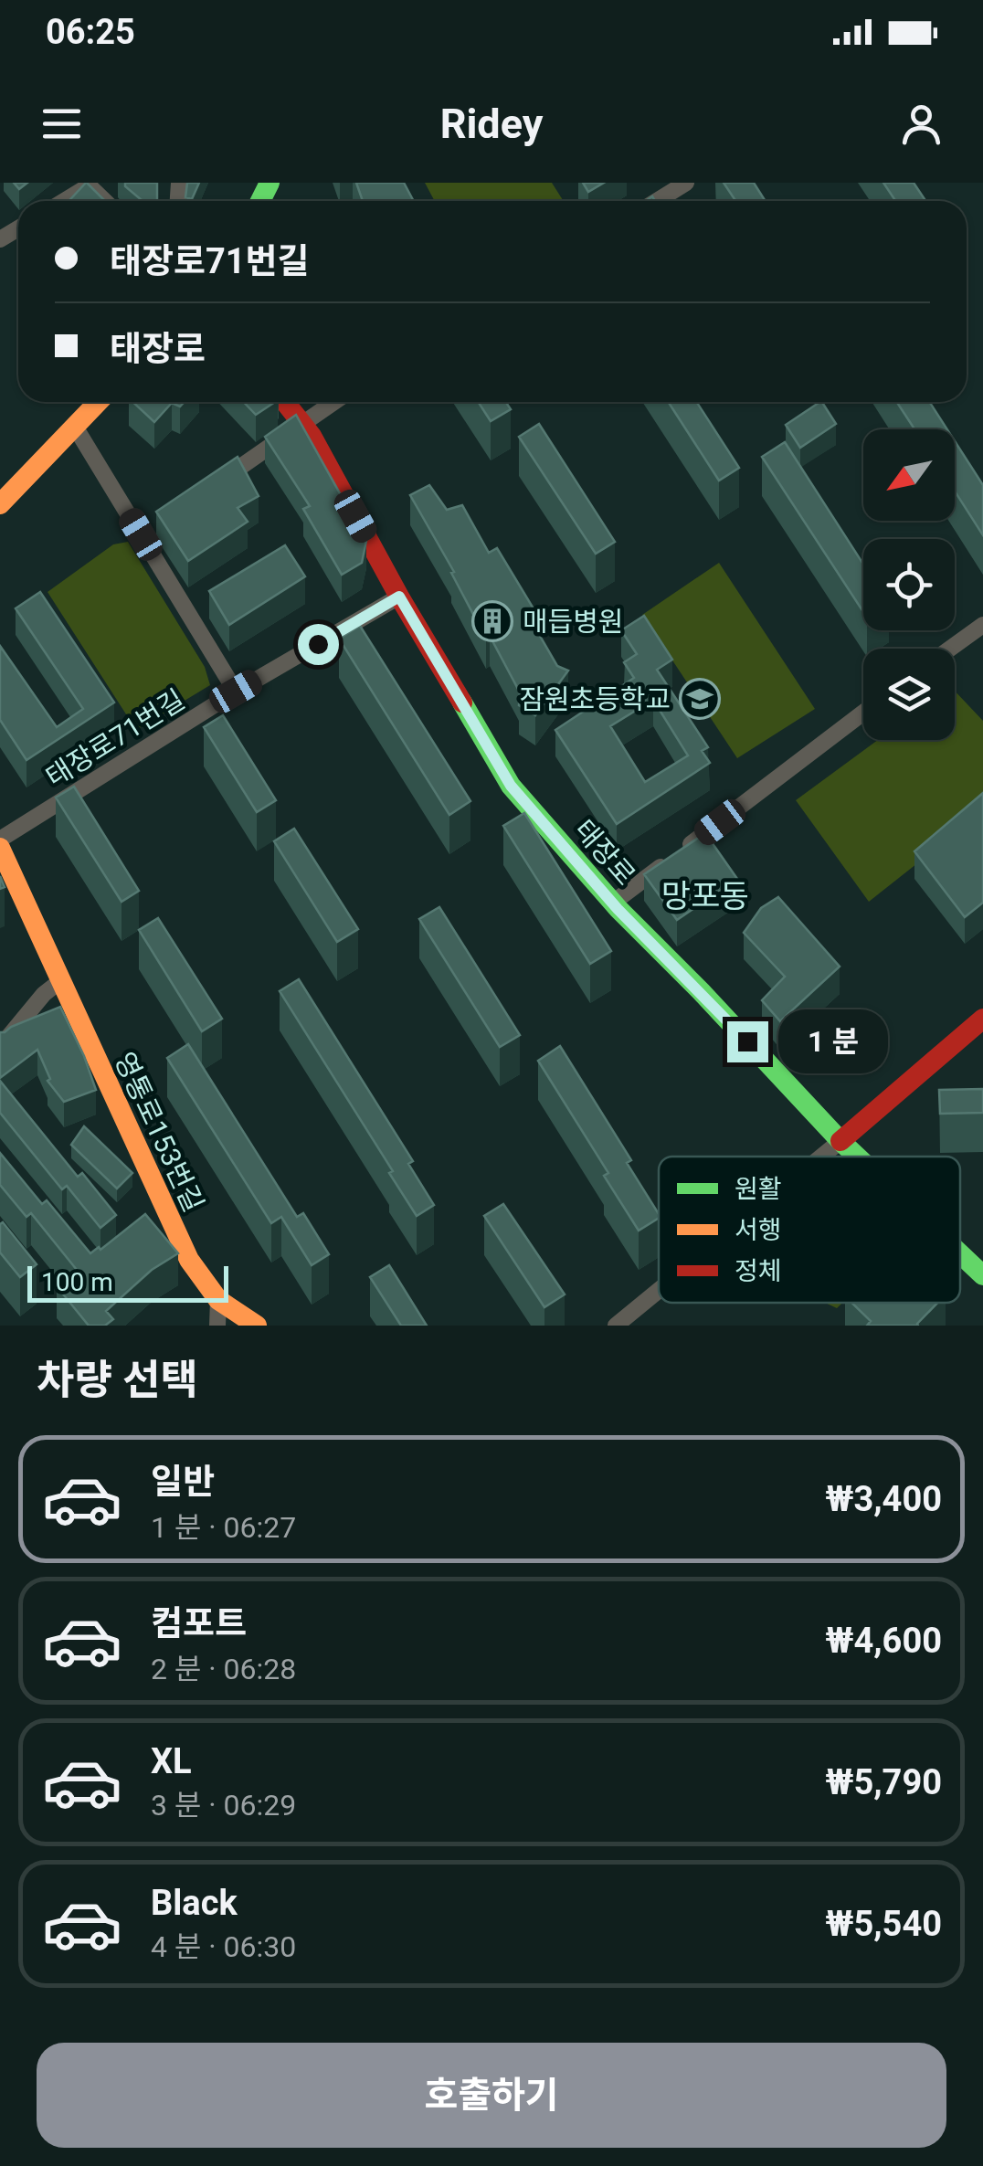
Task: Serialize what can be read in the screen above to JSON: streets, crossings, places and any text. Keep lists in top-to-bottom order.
{
  "streets": {
    "street": ["태장로71번길", "태장로", "영통로153번길"]
  },
  "crossings": [
    ["태장로71번길", "태장로"]
  ],
  "districts": ["망포동"],
  "places": {
    "building": ["매듭병원"],
    "school or university": ["잠원초등학교"]
  },
  "legend": ["원활", "서행", "정체"],
  "scale_bar": "100 m",
  "north": "bottom left",
  "page": {
    "status": "06:25",
    "header": "Ridey",
    "banner": ["태장로71번길", "태장로"],
    "bubble": "1 분",
    "scale": "100 m",
    "heading": "차량 선택",
    "list": [
      {
        "name": "일반",
        "note": "1 분 · 06:27",
        "value": "₩3,400"
      },
      {
        "name": "컴포트",
        "note": "2 분 · 06:28",
        "value": "₩4,600"
      },
      {
        "name": "XL",
        "note": "3 분 · 06:29",
        "value": "₩5,790"
      },
      {
        "name": "Black",
        "note": "4 분 · 06:30",
        "value": "₩5,540"
      }
    ],
    "buttons": "호출하기"
  }
}
